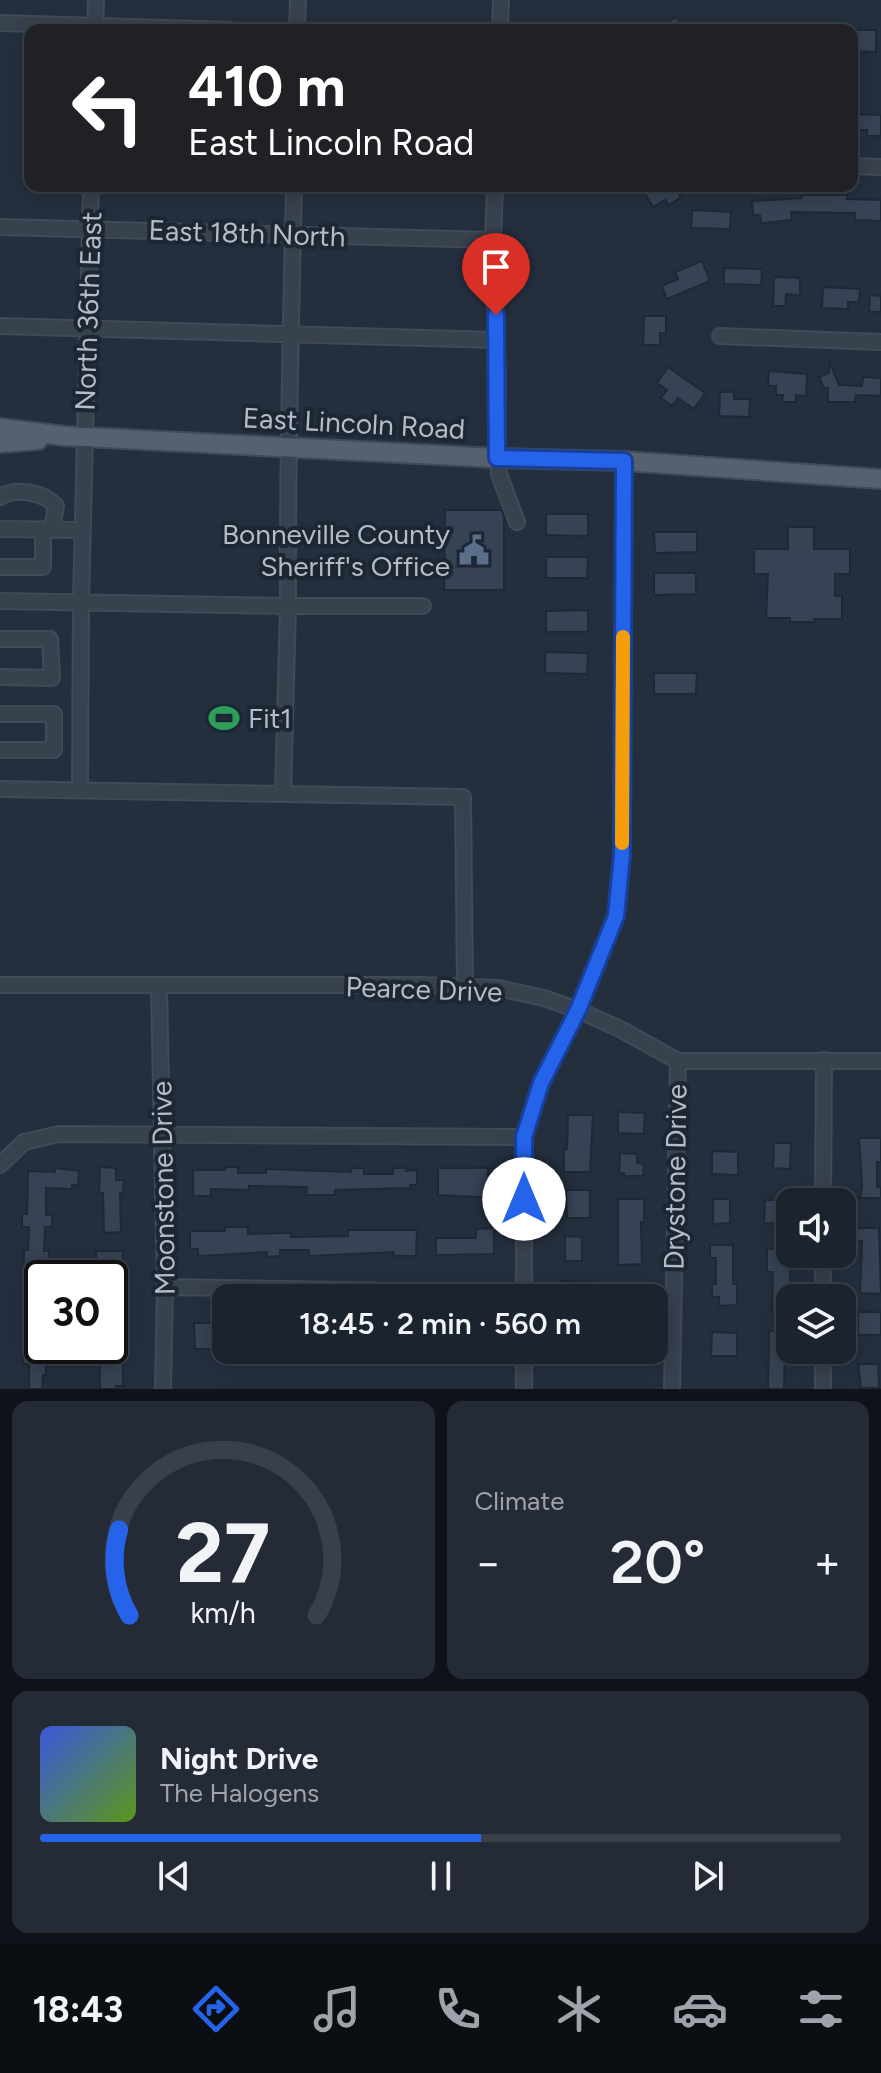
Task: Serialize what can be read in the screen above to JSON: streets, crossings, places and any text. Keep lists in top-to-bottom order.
{
  "streets": {
    "main road": ["East Lincoln Road"],
    "street": [
      "East 18th North",
      "North 36th East",
      "Pearce Drive",
      "Drystone Drive",
      "Moonstone Drive"
    ]
  },
  "crossings": [
    ["East 18th North", "North 36th East"],
    ["North 36th East", "East Lincoln Road"],
    ["Pearce Drive", "Drystone Drive"],
    ["Pearce Drive", "Moonstone Drive"]
  ],
  "places": {
    "public building": ["Bonneville County Sheriff's Office"],
    "sports": ["Fit1"]
  },
  "page": {
    "turn": ["410 m", "East Lincoln Road"],
    "limit": "30",
    "trip": "18:45 · 2 min · 560 m",
    "tile": "Climate",
    "heat": ["−", "20°", "+"],
    "song": ["Night Drive", "The Halogens"],
    "tabs": "18:43",
    "gauge": ["27", "km/h"]
  }
}
